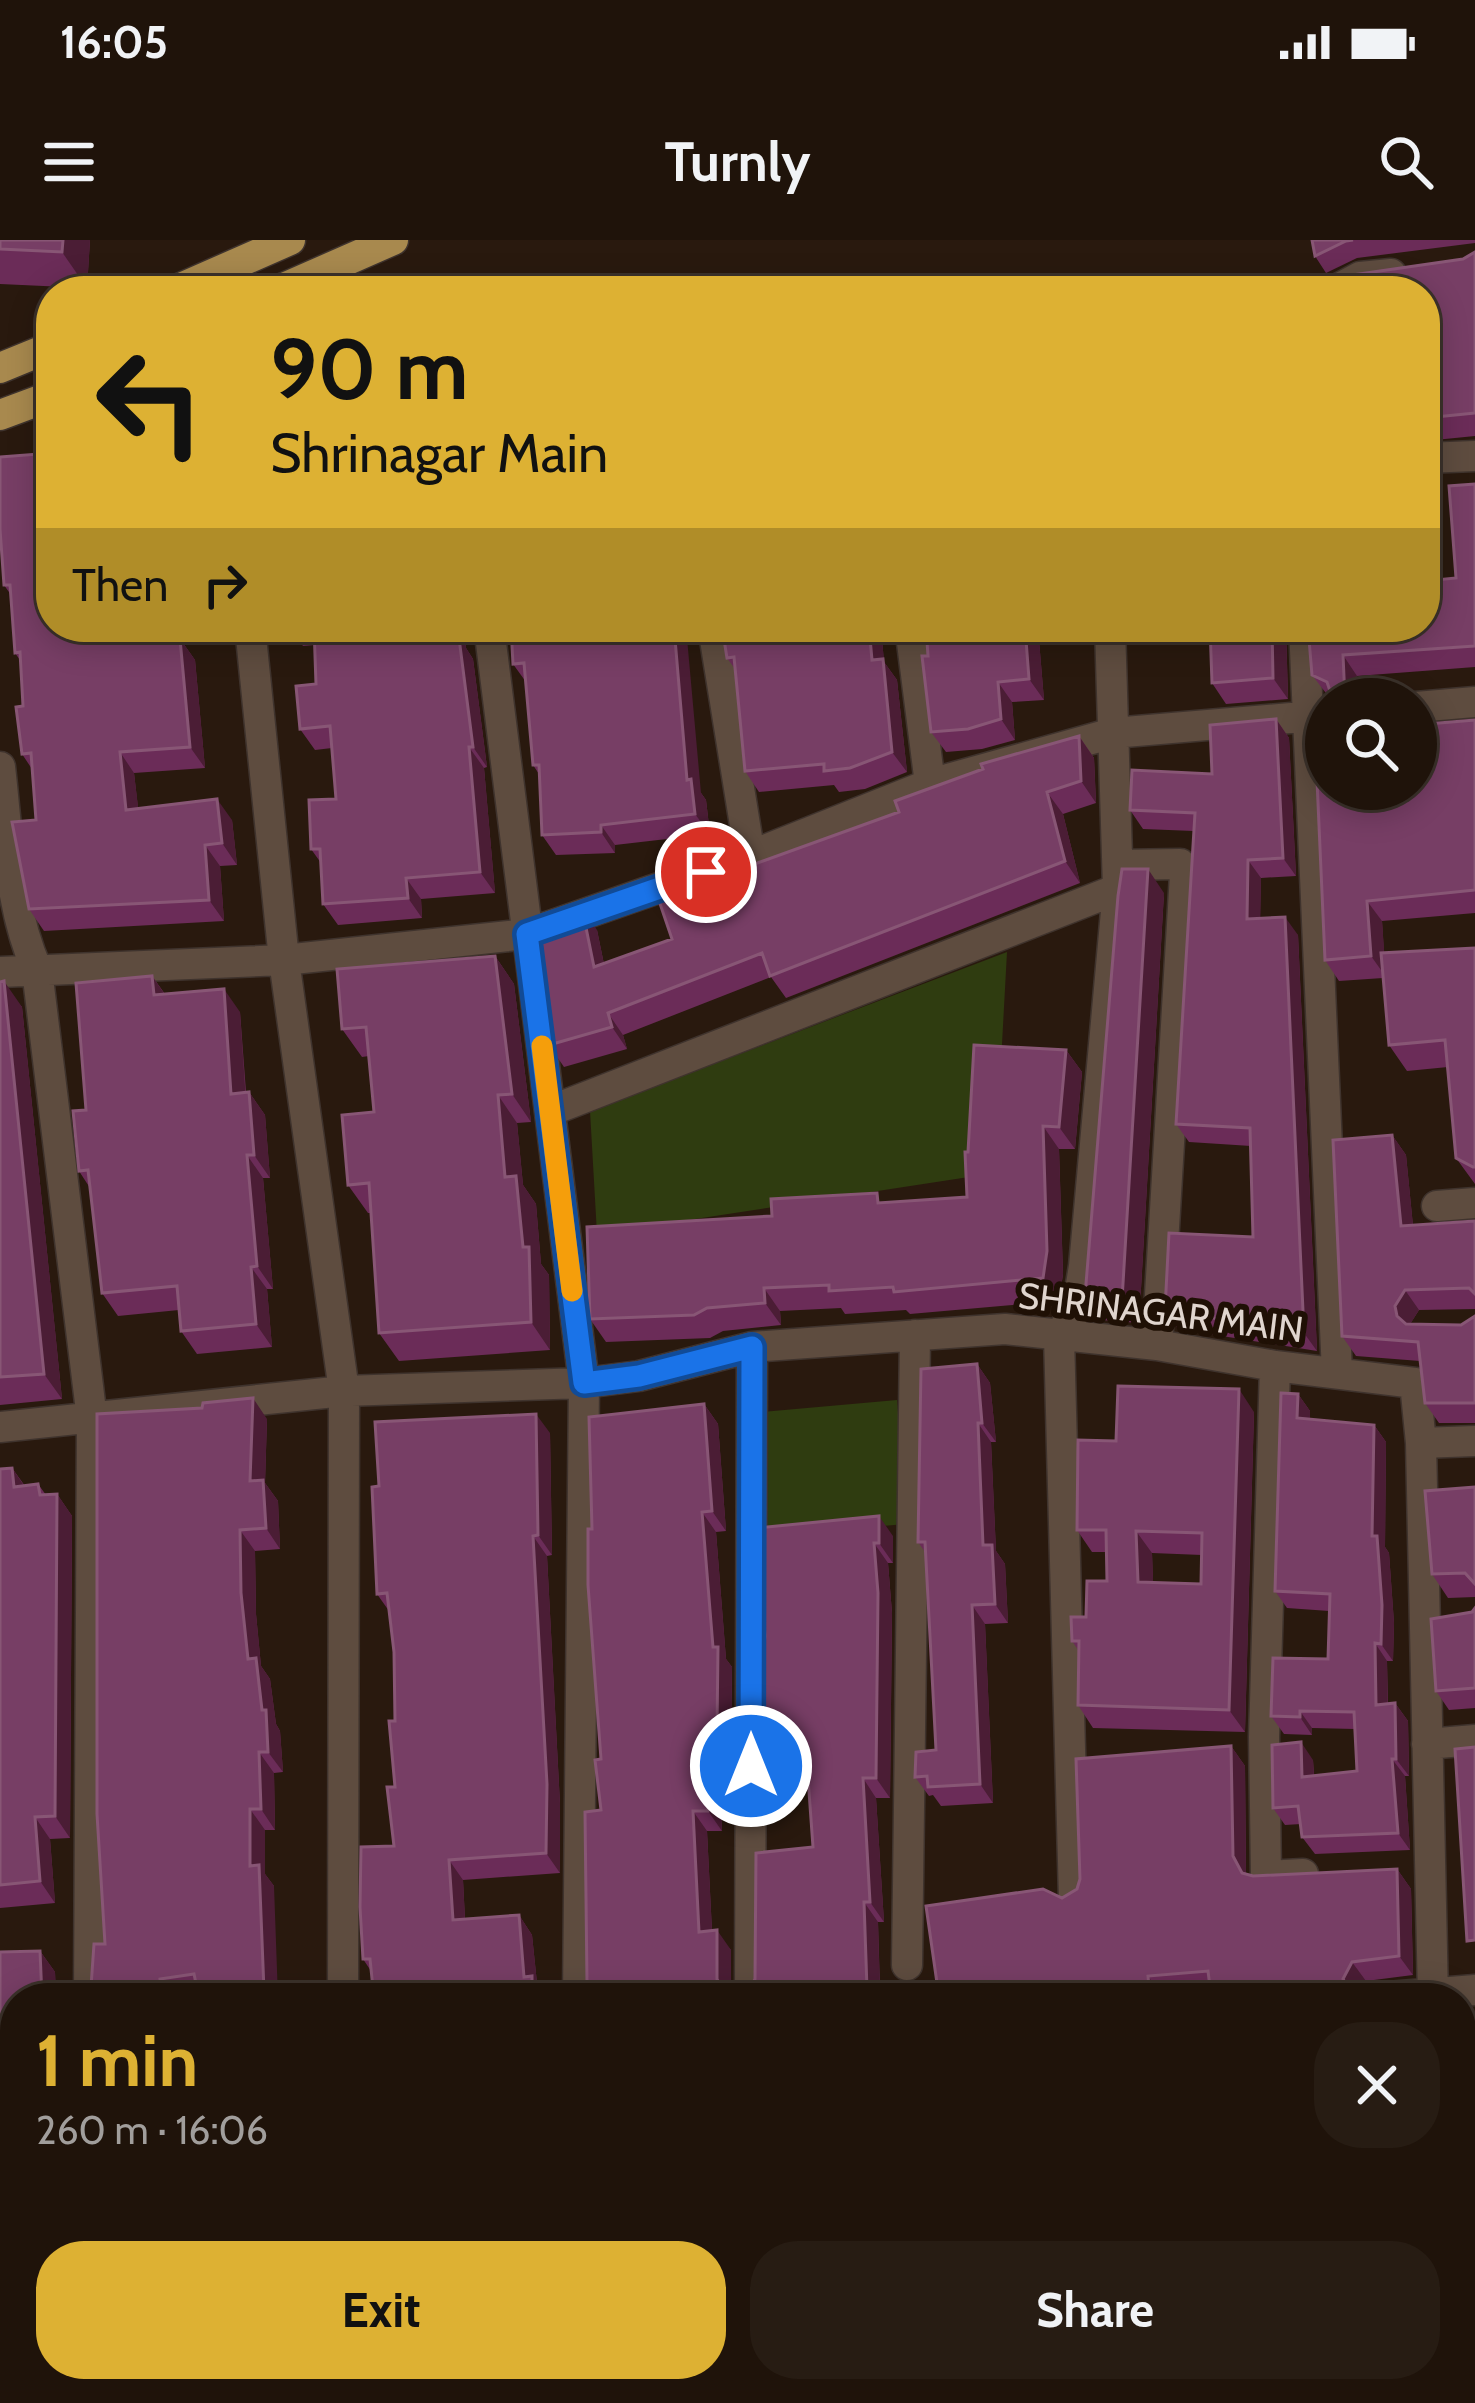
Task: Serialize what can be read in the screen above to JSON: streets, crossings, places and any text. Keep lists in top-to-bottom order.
{
  "streets": {
    "street": ["SHRINAGAR MAIN"]
  },
  "page": {
    "status": "16:05",
    "header": "Turnly",
    "turn": ["90 m", "Shrinagar Main"],
    "then": "Then",
    "heading": ["1 min", "260 m · 16:06"],
    "buttons": ["Exit", "Share"]
  }
}
